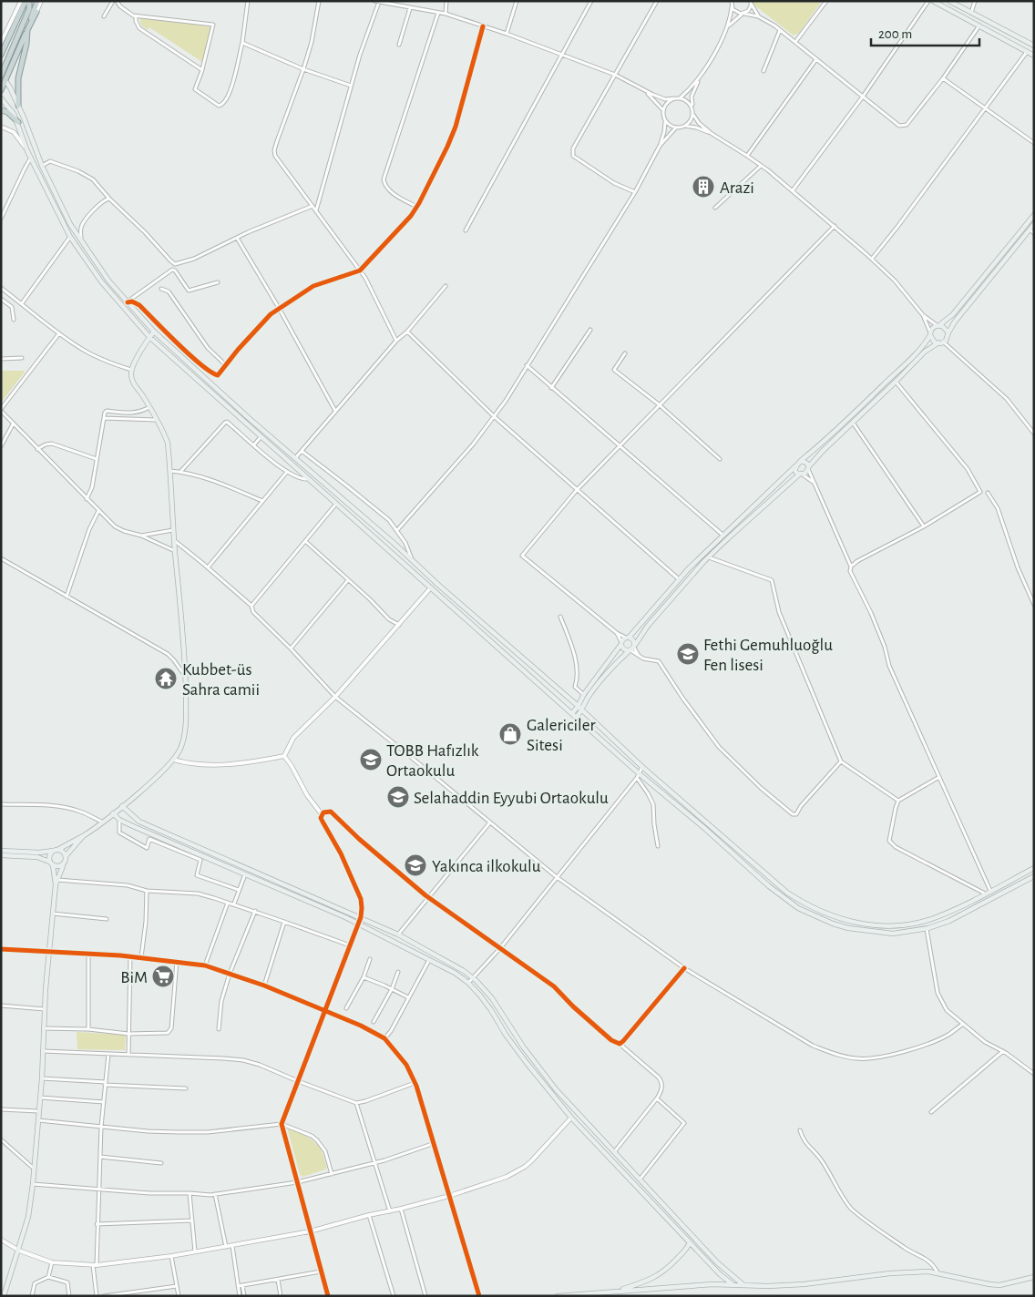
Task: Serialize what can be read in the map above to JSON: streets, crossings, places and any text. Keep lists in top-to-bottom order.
{
  "places": {
    "building": ["Arazi"],
    "school or university": [
      "Fethi Gemuhluoğlu Fen lisesi",
      "TOBB Hafızlık Ortaokulu",
      "Selahaddin Eyyubi Ortaokulu",
      "Yakınca ilkokulu"
    ],
    "temple": ["Kubbet-üs Sahra camii"],
    "shop": ["Galericiler Sitesi"],
    "supermarket": ["BiM"]
  },
  "scale_bar": "200 m"
}
